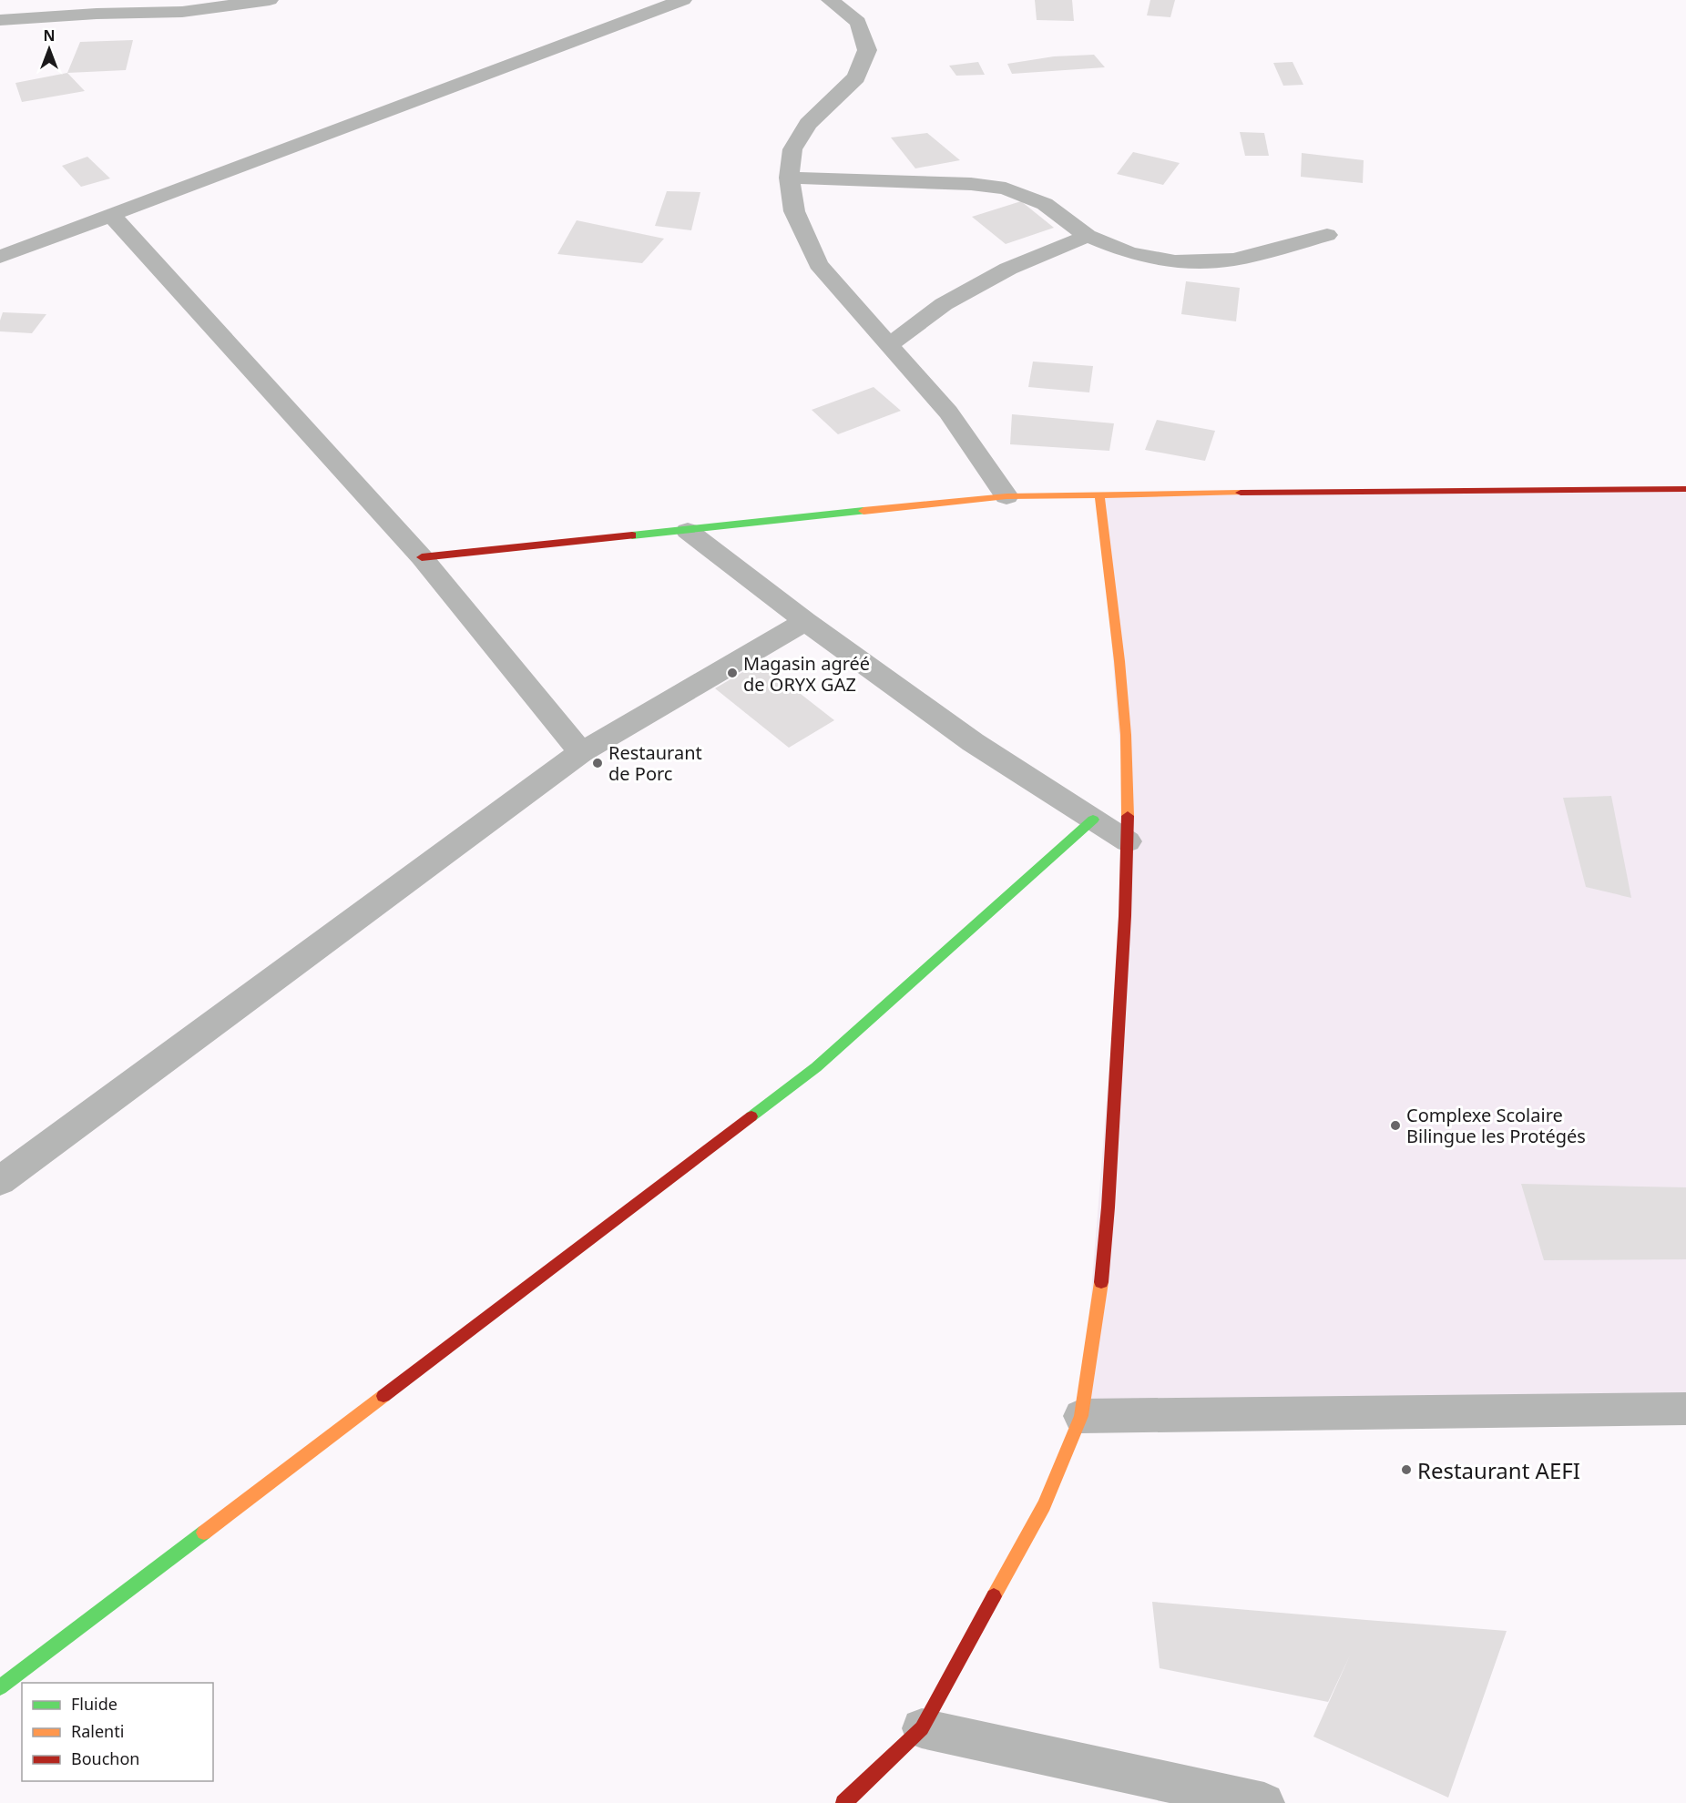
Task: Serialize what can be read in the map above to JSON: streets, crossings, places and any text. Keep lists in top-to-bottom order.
{
  "places": [
    "Magasin agréé de ORYX GAZ",
    "Restaurant de Porc",
    "Complexe Scolaire Bilingue les Protégés",
    "Restaurant AEFI"
  ],
  "legend": ["Fluide", "Ralenti", "Bouchon"],
  "north": "top"
}
